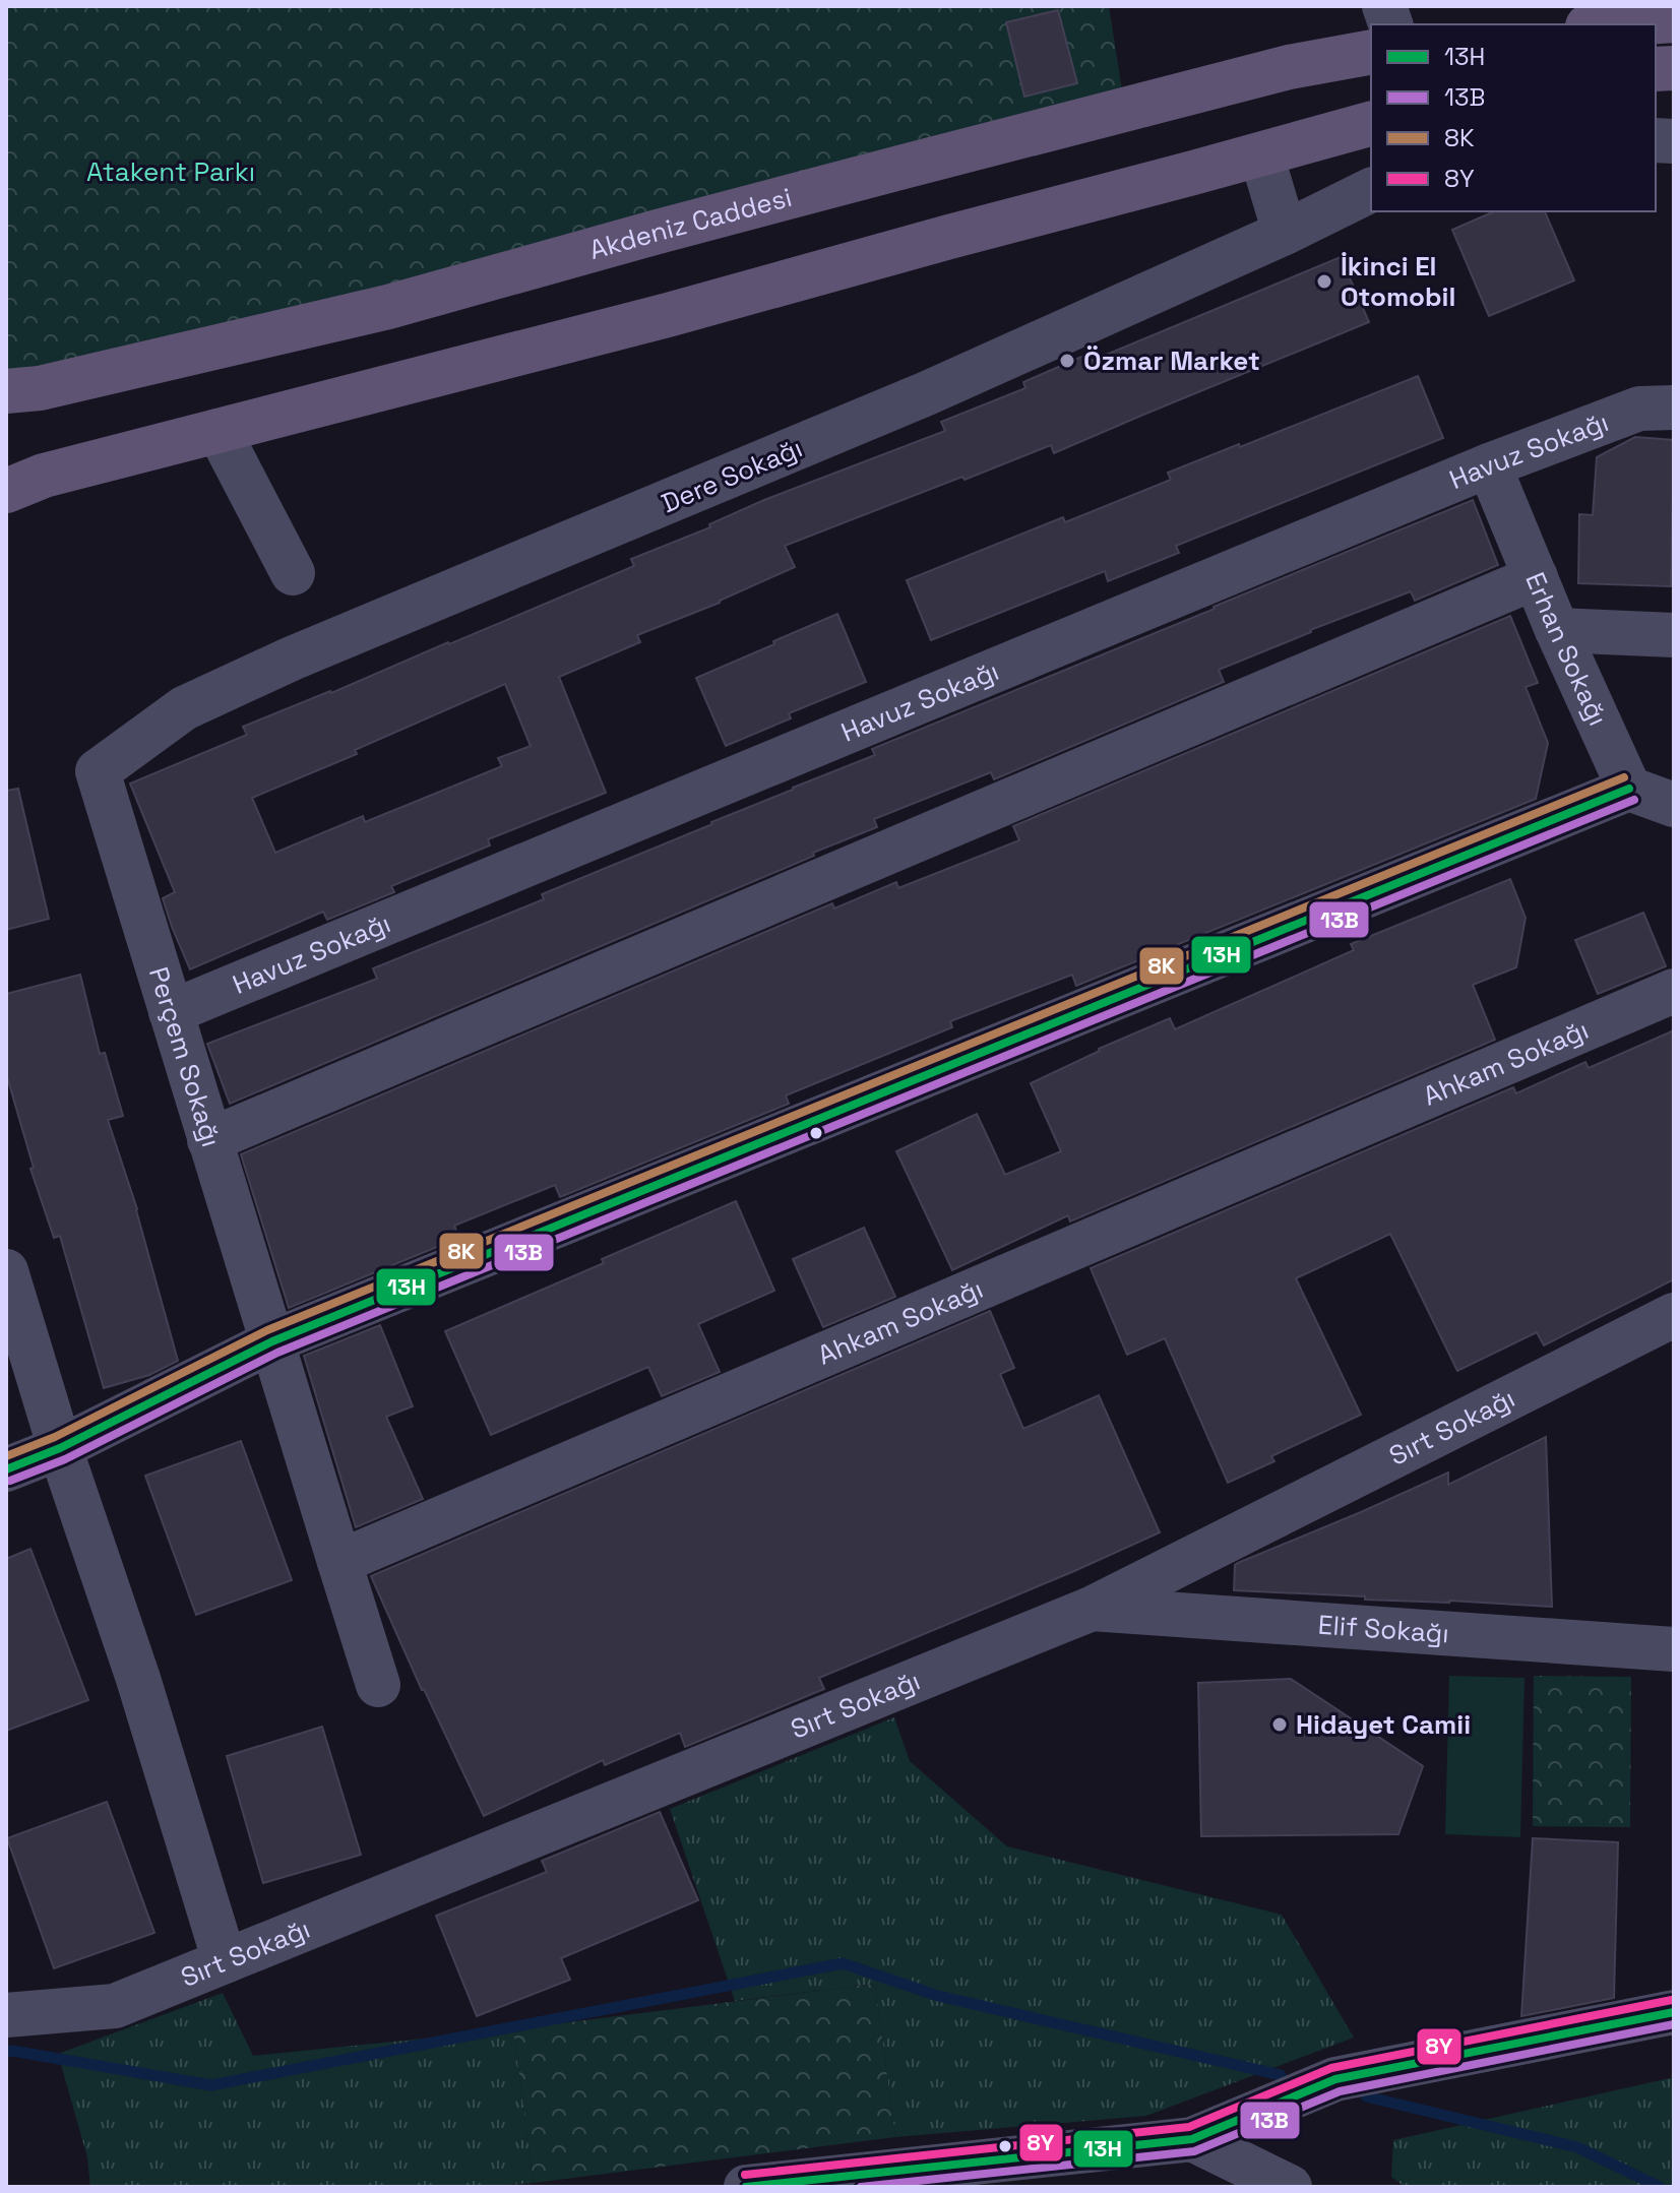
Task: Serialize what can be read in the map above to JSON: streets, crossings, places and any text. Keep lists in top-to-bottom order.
{
  "streets": {
    "main road": ["Akdeniz Caddesi"],
    "street": [
      "Havuz Sokağı",
      "Dere Sokağı",
      "Erhan Sokağı",
      "Perçem Sokağı",
      "Ahkam Sokağı",
      "Sırt Sokağı",
      "Elif Sokağı"
    ]
  },
  "crossings": [
    ["Havuz Sokağı", "Erhan Sokağı"],
    ["Havuz Sokağı", "Perçem Sokağı"],
    ["Dere Sokağı", "Perçem Sokağı"],
    ["Sırt Sokağı", "Elif Sokağı"]
  ],
  "parks": ["Atakent Parkı"],
  "places": ["İkinci El Otomobil", "Özmar Market", "Hidayet Camii"],
  "lines": [
    "transit line 8K",
    "transit line 13H",
    "transit line 13B",
    "transit line 8Y"
  ],
  "legend": [
    "13H",
    "13B",
    "8K",
    "8Y"
  ]
}
